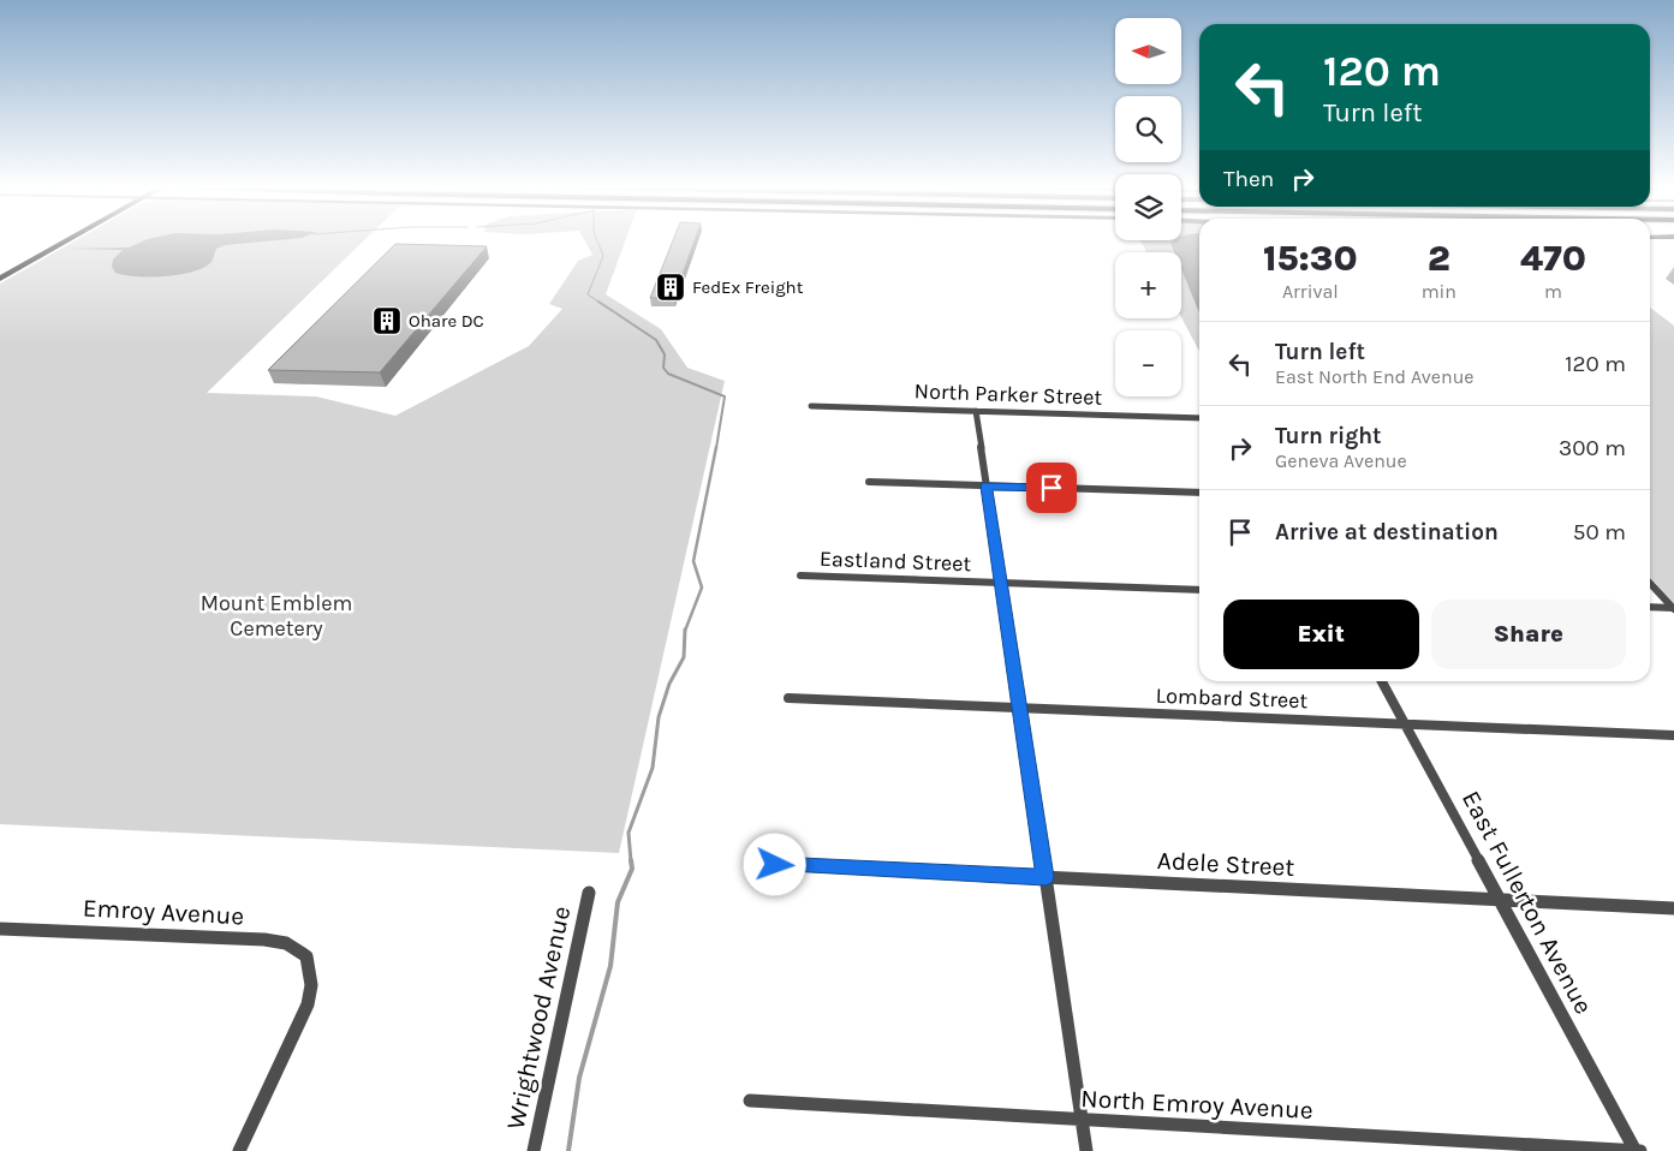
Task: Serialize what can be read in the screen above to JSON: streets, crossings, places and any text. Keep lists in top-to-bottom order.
{
  "streets": {
    "street": [
      "North Parker Street",
      "Eastland Street",
      "Lombard Street",
      "Adele Street",
      "East Fullerton Avenue",
      "Emroy Avenue",
      "Wrightwood Avenue",
      "North Emroy Avenue"
    ]
  },
  "crossings": [
    ["Lombard Street", "East Fullerton Avenue"],
    ["Adele Street", "East Fullerton Avenue"],
    ["East Fullerton Avenue", "North Emroy Avenue"]
  ],
  "parks": ["Mount Emblem Cemetery"],
  "places": {
    "building": ["FedEx Freight", "Ohare DC"]
  },
  "north": "left",
  "page": {
    "map_buttons": ["+", "−"],
    "turn": ["120 m", "Turn left"],
    "then": "Then",
    "eta": [
      "15:30",
      "Arrival",
      "2",
      "min",
      "470",
      "m"
    ],
    "list": [
      {
        "name": "Turn left",
        "note": "East North End Avenue",
        "value": "120 m"
      },
      {
        "name": "Turn right",
        "note": "Geneva Avenue",
        "value": "300 m"
      },
      {
        "name": "Arrive at destination",
        "value": "50 m"
      }
    ],
    "buttons": ["Exit", "Share"]
  }
}
